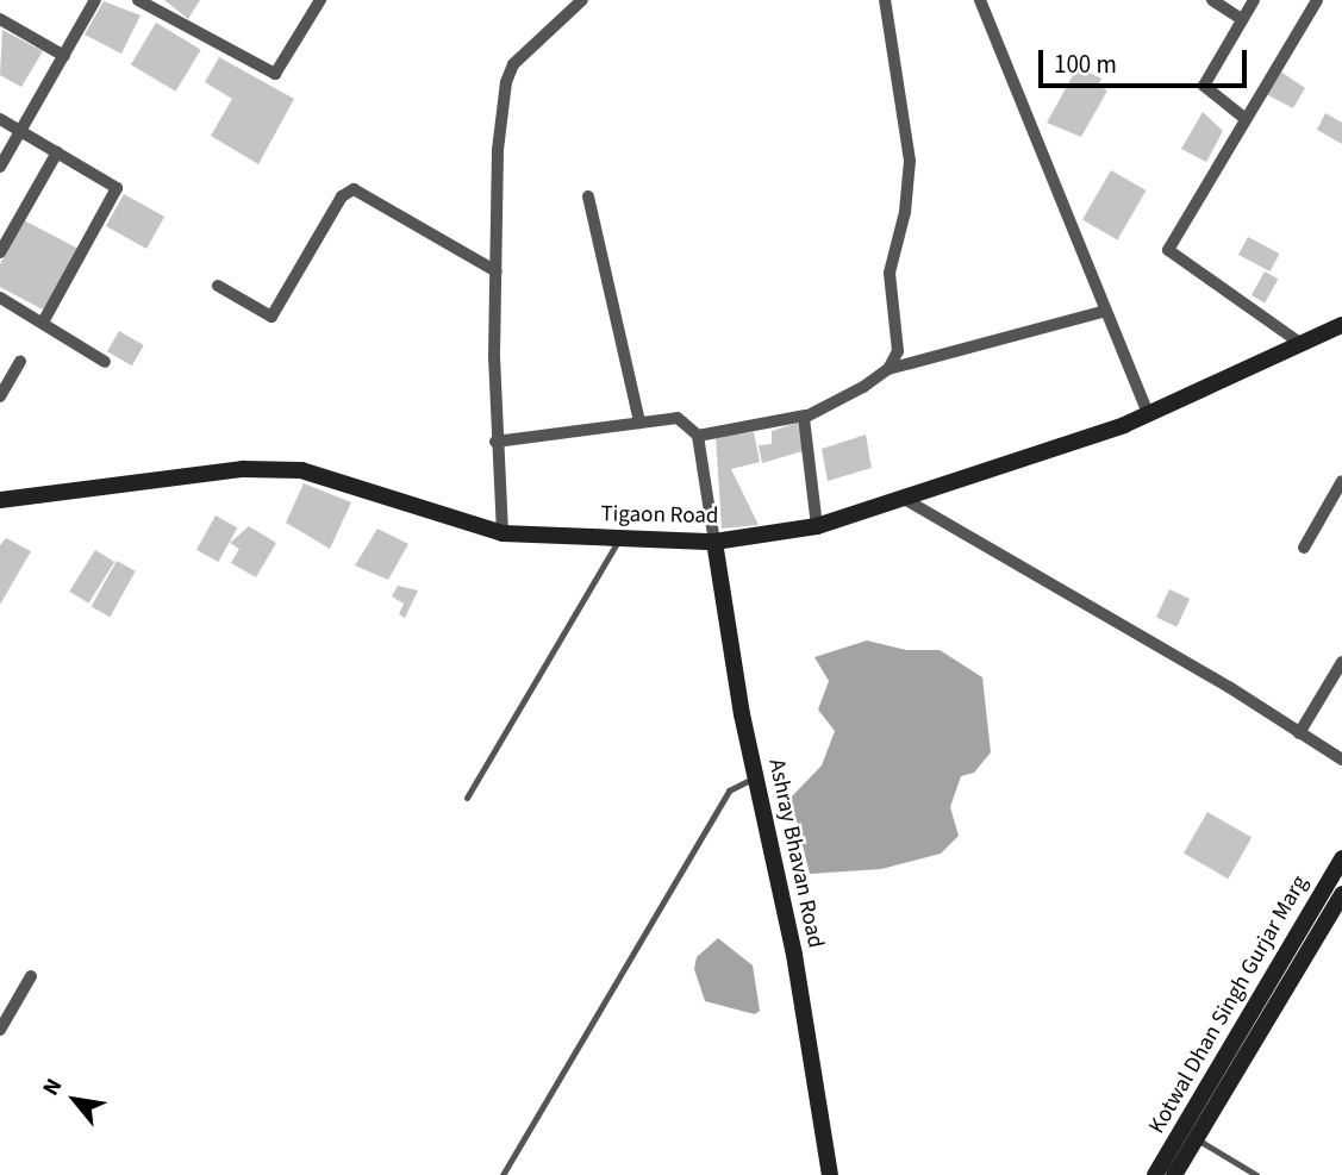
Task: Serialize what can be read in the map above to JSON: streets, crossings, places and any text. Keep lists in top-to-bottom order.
{
  "streets": {
    "street": ["Tigaon Road", "Ashray Bhavan Road", "Kotwal Dhan Singh Gurjar Marg"]
  },
  "crossings": [
    ["Tigaon Road", "Ashray Bhavan Road"]
  ],
  "scale_bar": "100 m",
  "north": "top left"
}
